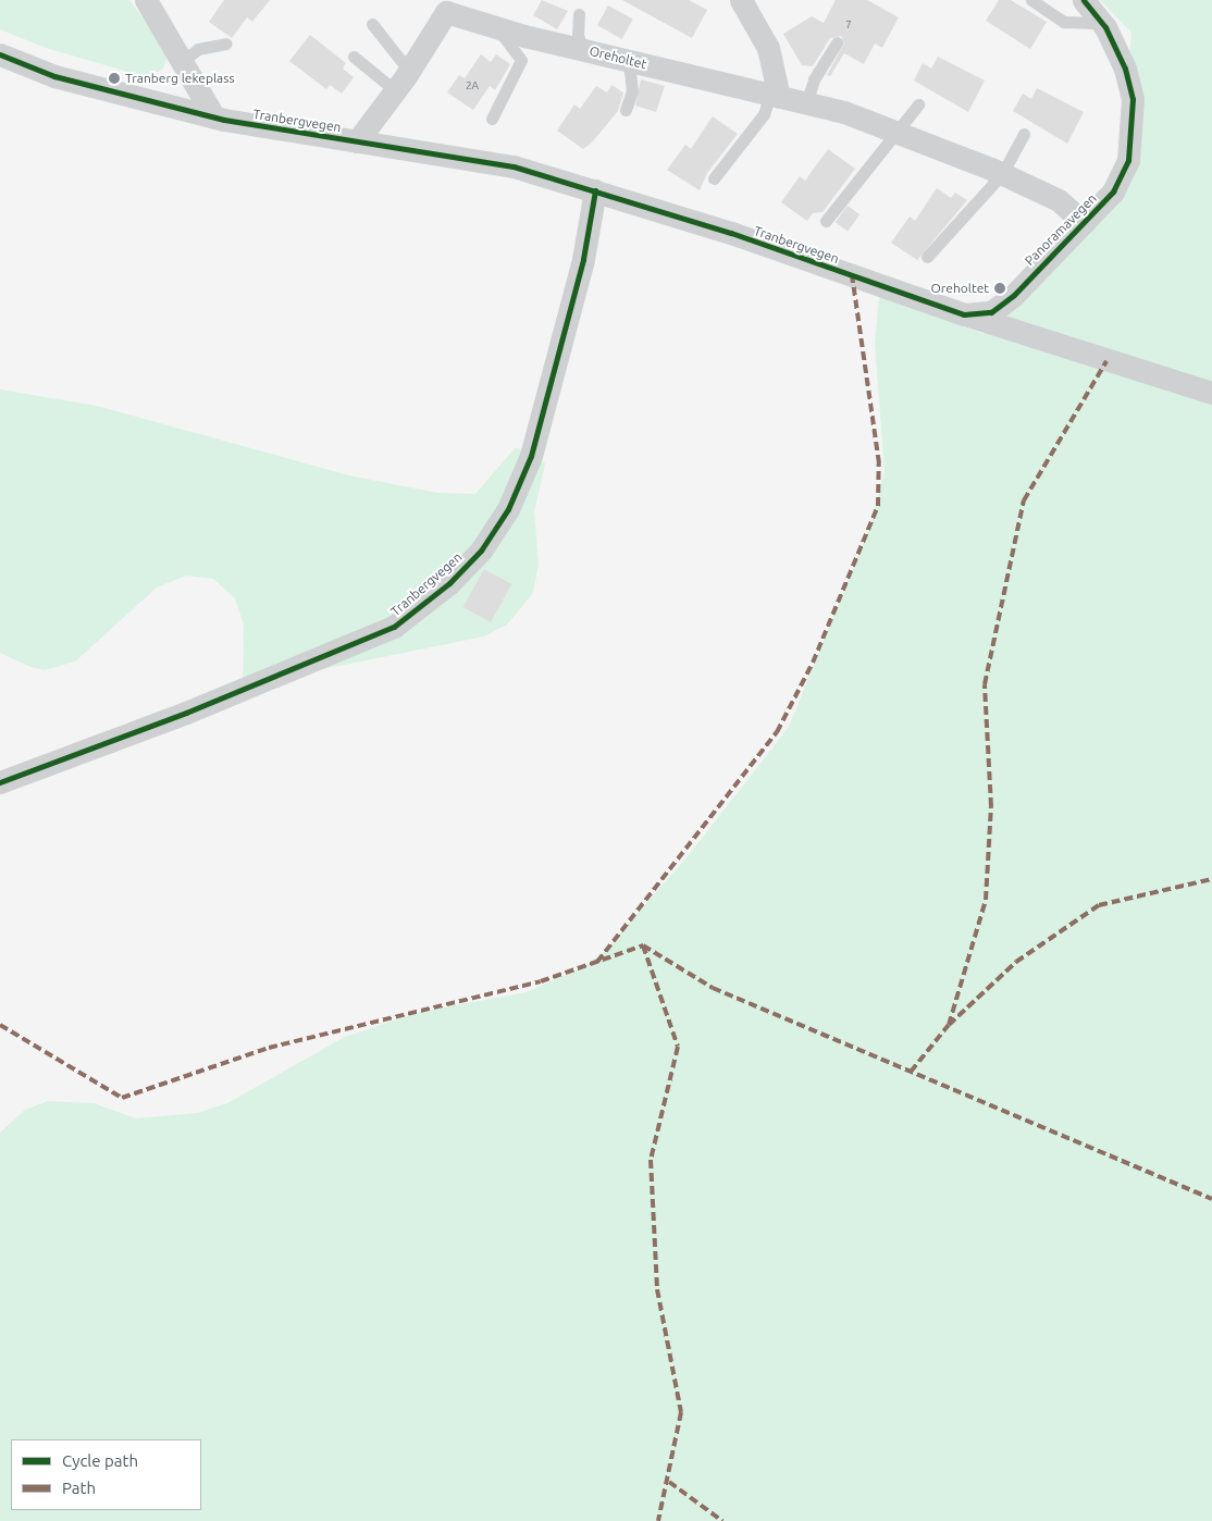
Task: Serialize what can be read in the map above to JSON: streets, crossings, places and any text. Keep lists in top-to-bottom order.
{
  "streets": {
    "street": ["Oreholtet", "Tranbergvegen", "Panoramavegen"]
  },
  "crossings": [
    ["Oreholtet", "Tranbergvegen"],
    ["Oreholtet", "Panoramavegen"],
    ["Tranbergvegen", "Panoramavegen"]
  ],
  "places": ["Tranberg lekeplass", "Oreholtet"],
  "house_numbers": ["7", "2A"],
  "legend": ["Cycle path", "Path"]
}
